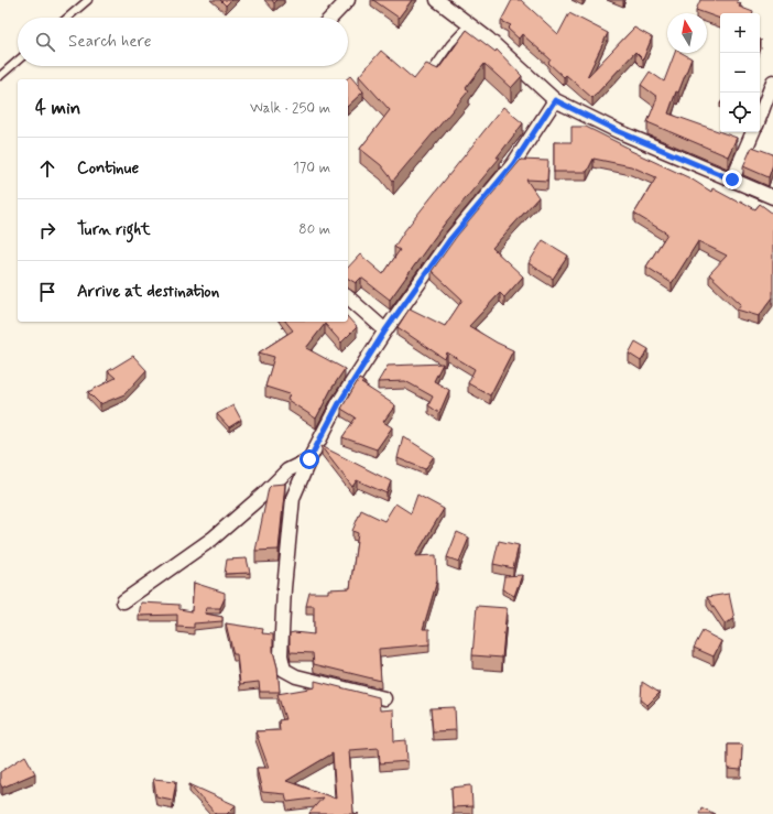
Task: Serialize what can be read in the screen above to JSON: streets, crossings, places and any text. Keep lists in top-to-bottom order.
{
  "north": "top",
  "page": {
    "map_buttons": ["+", "−"],
    "search": "Search here",
    "heading": ["4 min", "Walk · 250 m"],
    "list": [
      ["Continue", "170 m"],
      ["Turn right", "80 m"],
      "Arrive at destination"
    ]
  }
}
